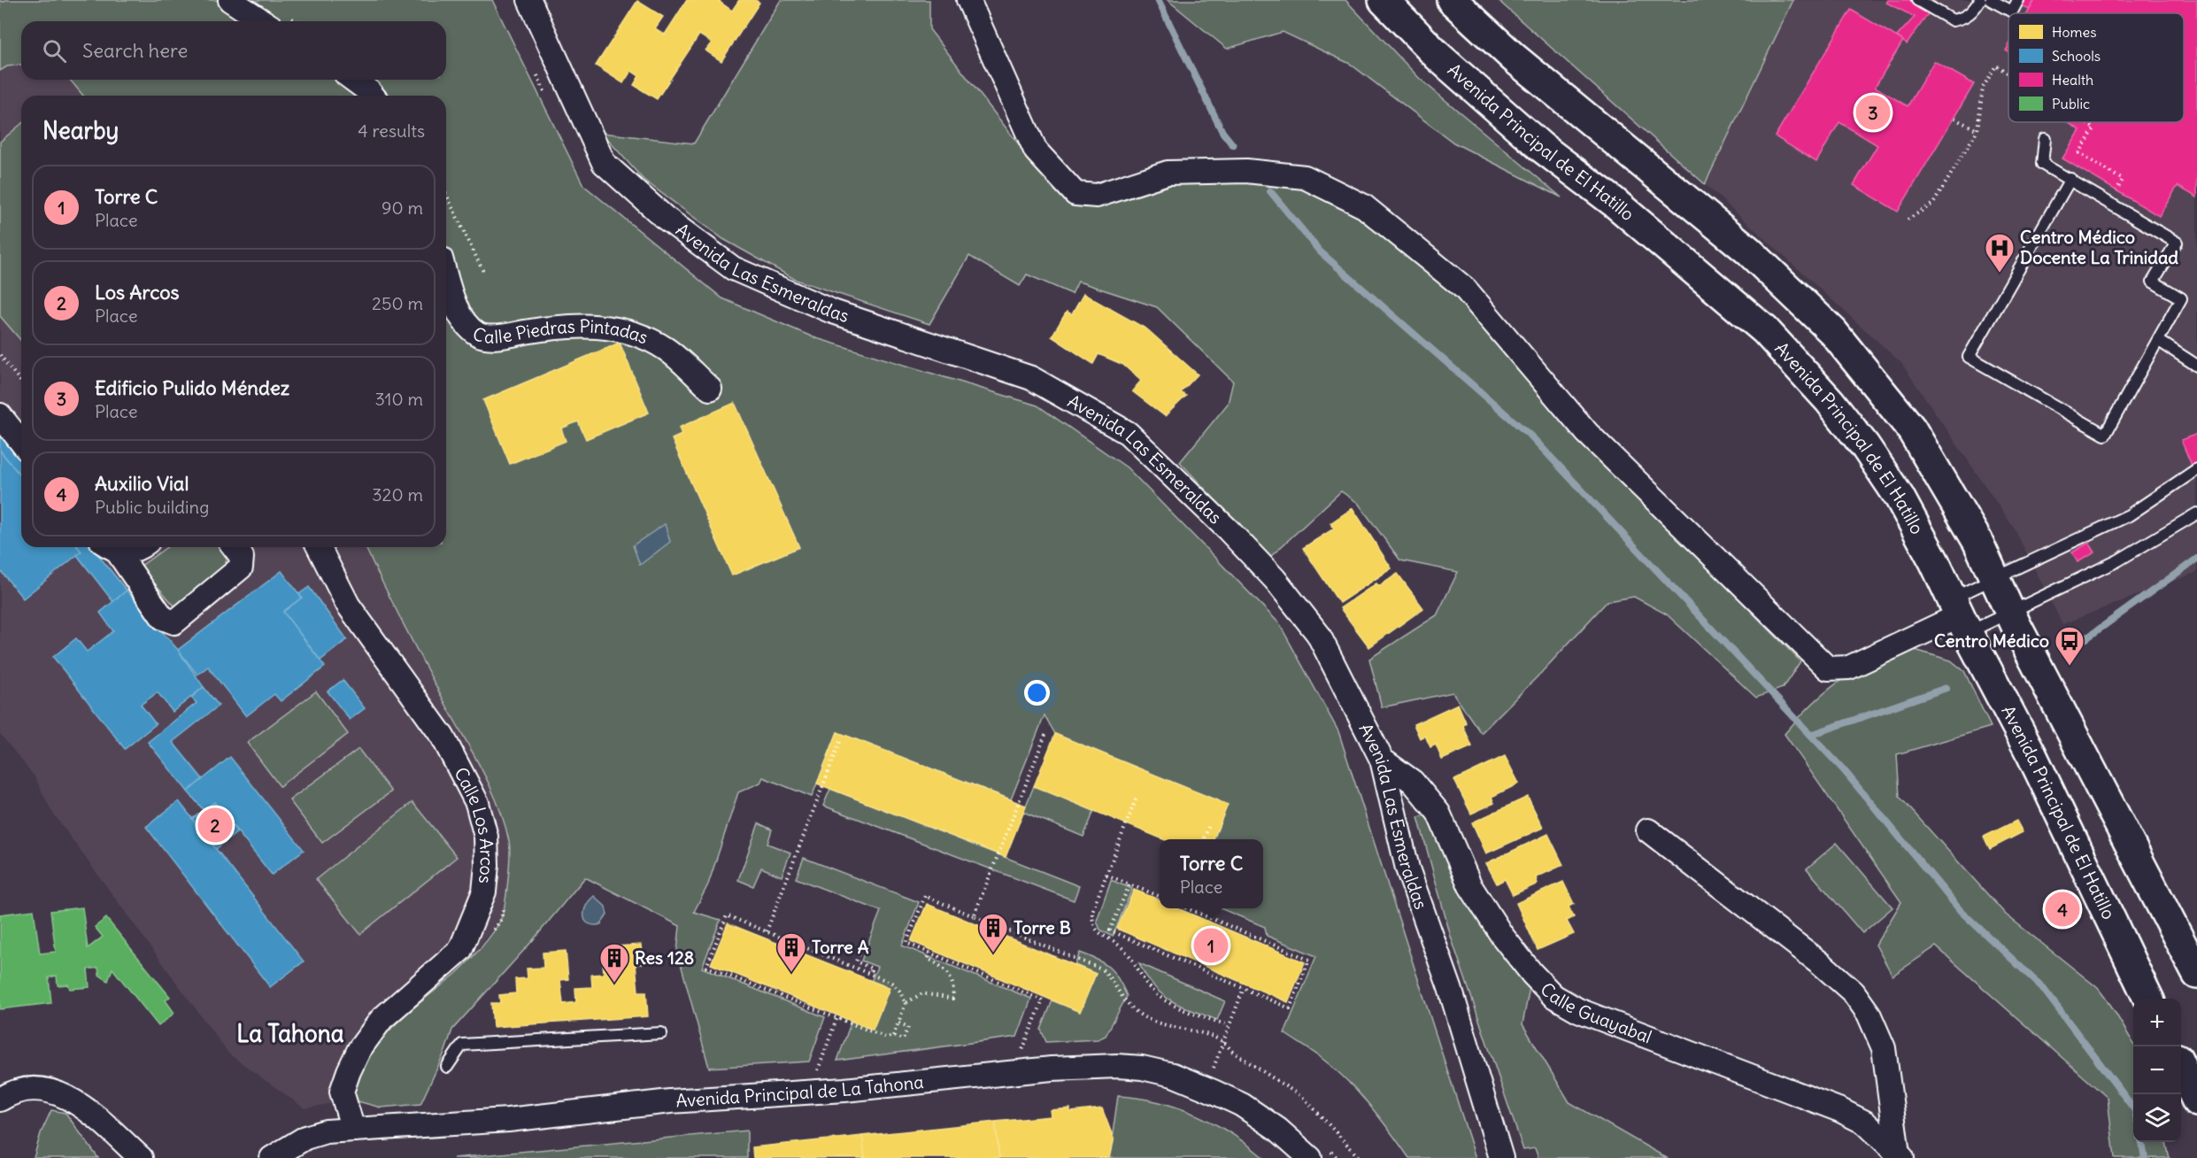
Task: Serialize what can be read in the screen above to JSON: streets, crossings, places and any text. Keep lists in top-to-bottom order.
{
  "streets": {
    "main road": ["Avenida Principal de El Hatillo"],
    "street": [
      "Avenida Las Esmeraldas",
      "Calle Piedras Pintadas",
      "Calle Los Arcos",
      "Calle Guayabal",
      "Avenida Principal de La Tahona"
    ]
  },
  "crossings": [
    ["Avenida Las Esmeraldas", "Calle Guayabal"],
    ["Calle Los Arcos", "Avenida Principal de La Tahona"]
  ],
  "districts": ["La Tahona"],
  "places": {
    "hospital": ["Centro Médico Docente La Trinidad"],
    "bus stop": ["Centro Médico"],
    "building": ["Torre B", "Torre A", "Res 128"]
  },
  "legend": [
    "Homes",
    "Schools",
    "Health",
    "Public"
  ],
  "page": {
    "search": "Search here",
    "pins": [
      "3",
      "2",
      "4",
      "1"
    ],
    "heading": ["Nearby", "4 results"],
    "list": [
      {
        "mark": "1",
        "name": "Torre C",
        "note": "Place",
        "value": "90 m"
      },
      {
        "mark": "2",
        "name": "Los Arcos",
        "note": "Place",
        "value": "250 m"
      },
      {
        "mark": "3",
        "name": "Edificio Pulido Méndez",
        "note": "Place",
        "value": "310 m"
      },
      {
        "mark": "4",
        "name": "Auxilio Vial",
        "note": "Public building",
        "value": "320 m"
      }
    ],
    "popup": ["Torre C", "Place"],
    "map_buttons": ["+", "−"]
  }
}
